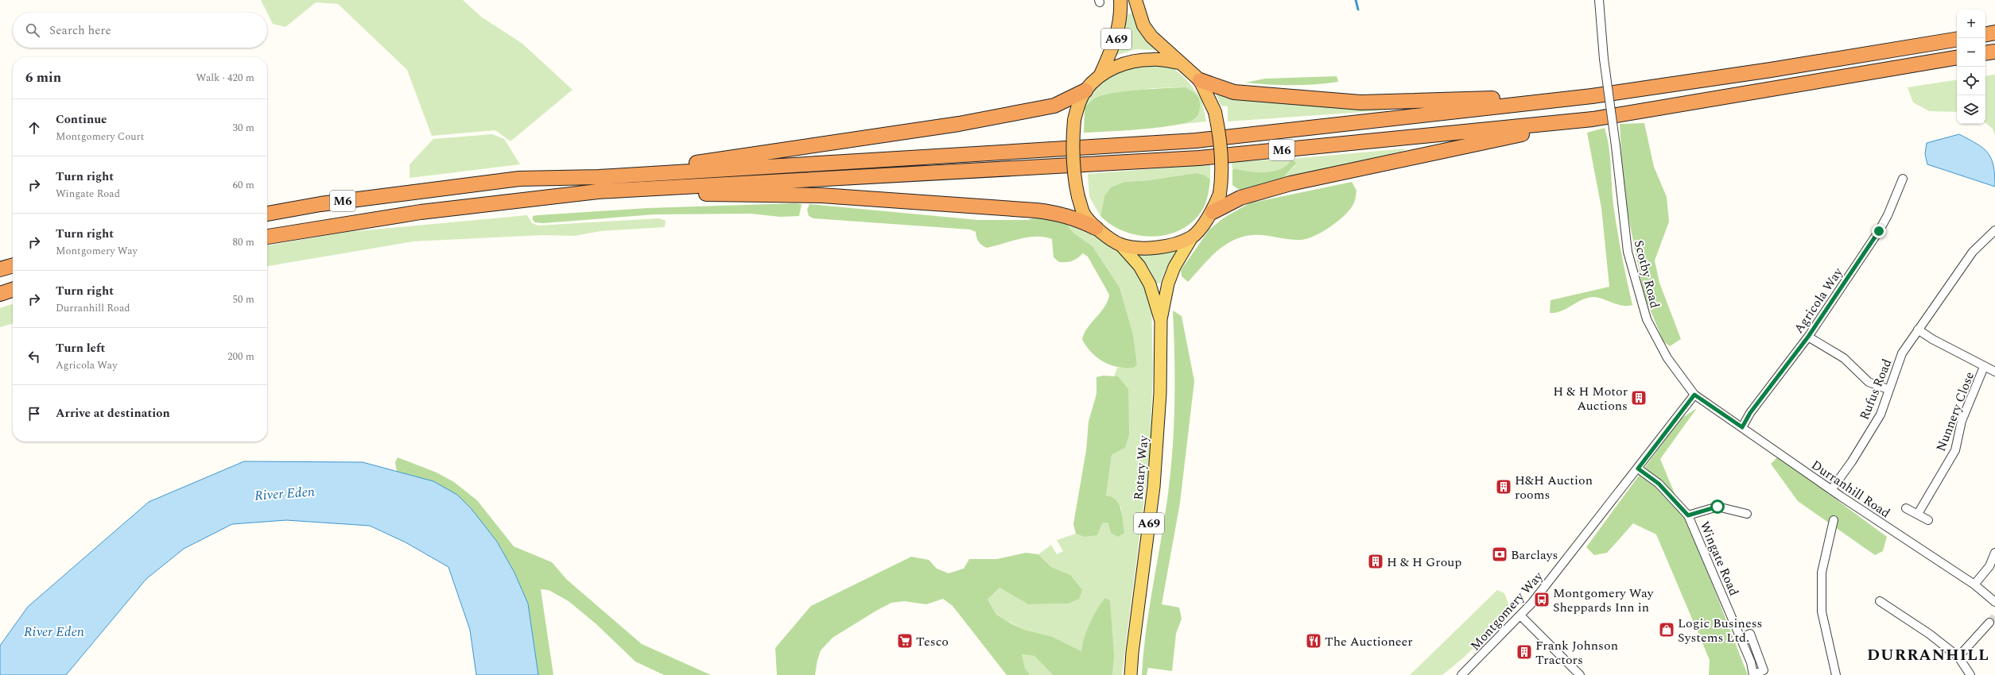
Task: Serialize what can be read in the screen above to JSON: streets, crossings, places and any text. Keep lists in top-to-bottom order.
{
  "streets": {
    "highway": ["A69", "M6"],
    "main road": ["Rotary Way"],
    "street": [
      "Scotby Road",
      "Agricola Way",
      "Rufus Road",
      "Nunnery Close",
      "Durranhill Road",
      "Wingate Road",
      "Montgomery Way"
    ]
  },
  "crossings": [
    ["A69", "Rotary Way"],
    ["Scotby Road", "Durranhill Road"],
    ["Scotby Road", "Montgomery Way"],
    ["Agricola Way", "Durranhill Road"],
    ["Rufus Road", "Durranhill Road"],
    ["Durranhill Road", "Montgomery Way"],
    ["Wingate Road", "Montgomery Way"]
  ],
  "districts": ["DURRANHILL"],
  "water": ["River Eden"],
  "places": {
    "building": [
      "H & H Motor Auctions",
      "H&H Auction rooms",
      "H & H Group",
      "Frank Johnson Tractors"
    ],
    "bank": ["Barclays"],
    "bus stop": ["Montgomery Way Sheppards Inn in"],
    "shop": ["Logic Business Systems Ltd."],
    "supermarket": ["Tesco"],
    "restaurant": ["The Auctioneer"]
  },
  "page": {
    "map_buttons": ["+", "−"],
    "search": "Search here",
    "heading": ["6 min", "Walk · 420 m"],
    "list": [
      ["Continue", "Montgomery Court", "30 m"],
      ["Turn right", "Wingate Road", "60 m"],
      ["Turn right", "Montgomery Way", "80 m"],
      ["Turn right", "Durranhill Road", "50 m"],
      ["Turn left", "Agricola Way", "200 m"],
      "Arrive at destination"
    ]
  }
}
